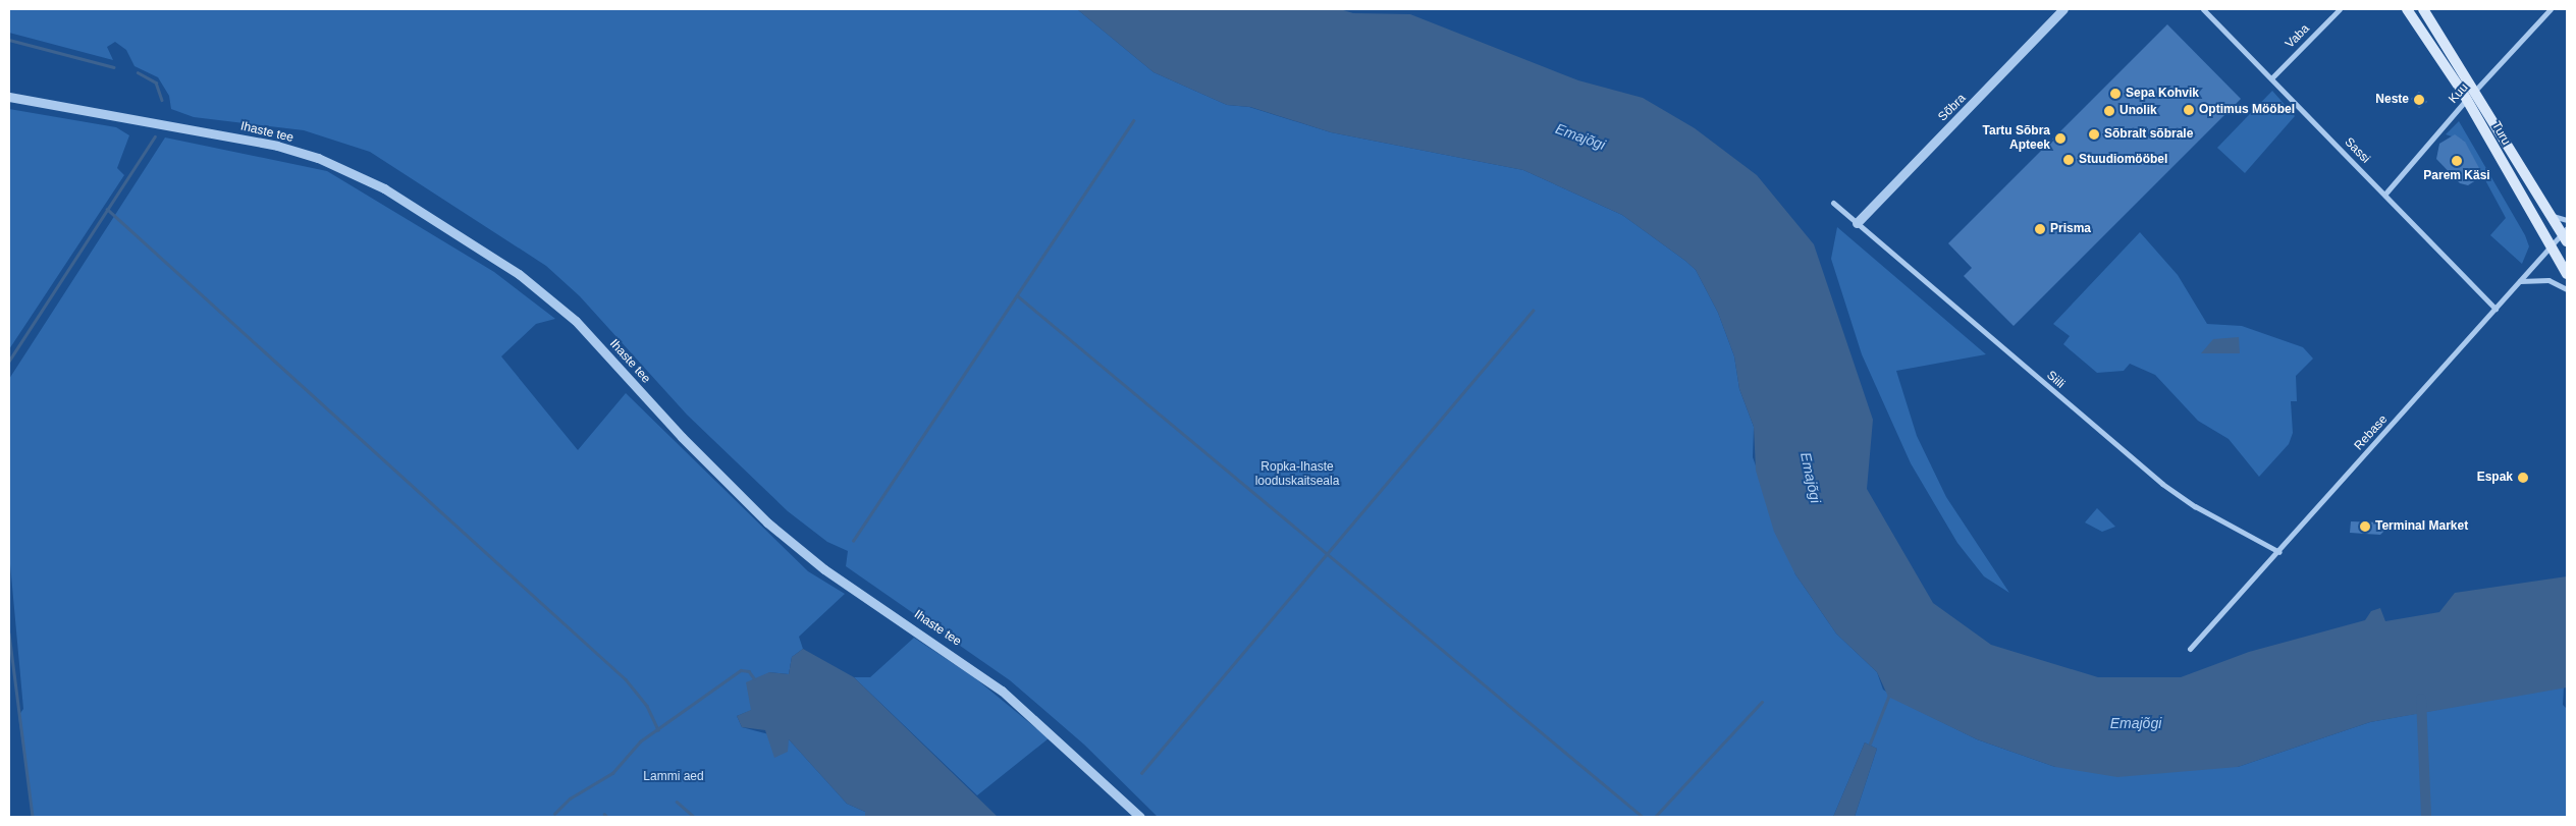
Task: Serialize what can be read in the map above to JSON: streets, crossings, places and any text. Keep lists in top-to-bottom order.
{
  "streets": {
    "main road": ["Turu"],
    "street": [
      "Vaba",
      "Kuu",
      "Sõbra",
      "Ihaste tee",
      "Sassi",
      "Siili",
      "Rebase"
    ]
  },
  "crossings": [
    ["Vaba", "Sassi"],
    ["Kuu", "Turu"],
    ["Kuu", "Sassi"],
    ["Sõbra", "Siili"],
    ["Turu", "Rebase"],
    ["Sassi", "Rebase"],
    ["Siili", "Rebase"]
  ],
  "water": ["Emajõgi"],
  "parks": ["Ropka-Ihaste looduskaitseala", "Lammi aed"],
  "places": [
    "Sepa Kohvik",
    "Neste",
    "Optimus Mööbel",
    "Unolik",
    "Sõbralt sõbrale",
    "Tartu Sõbra Apteek",
    "Stuudiomööbel",
    "Parem Käsi",
    "Prisma",
    "Espak",
    "Terminal Market"
  ]
}
